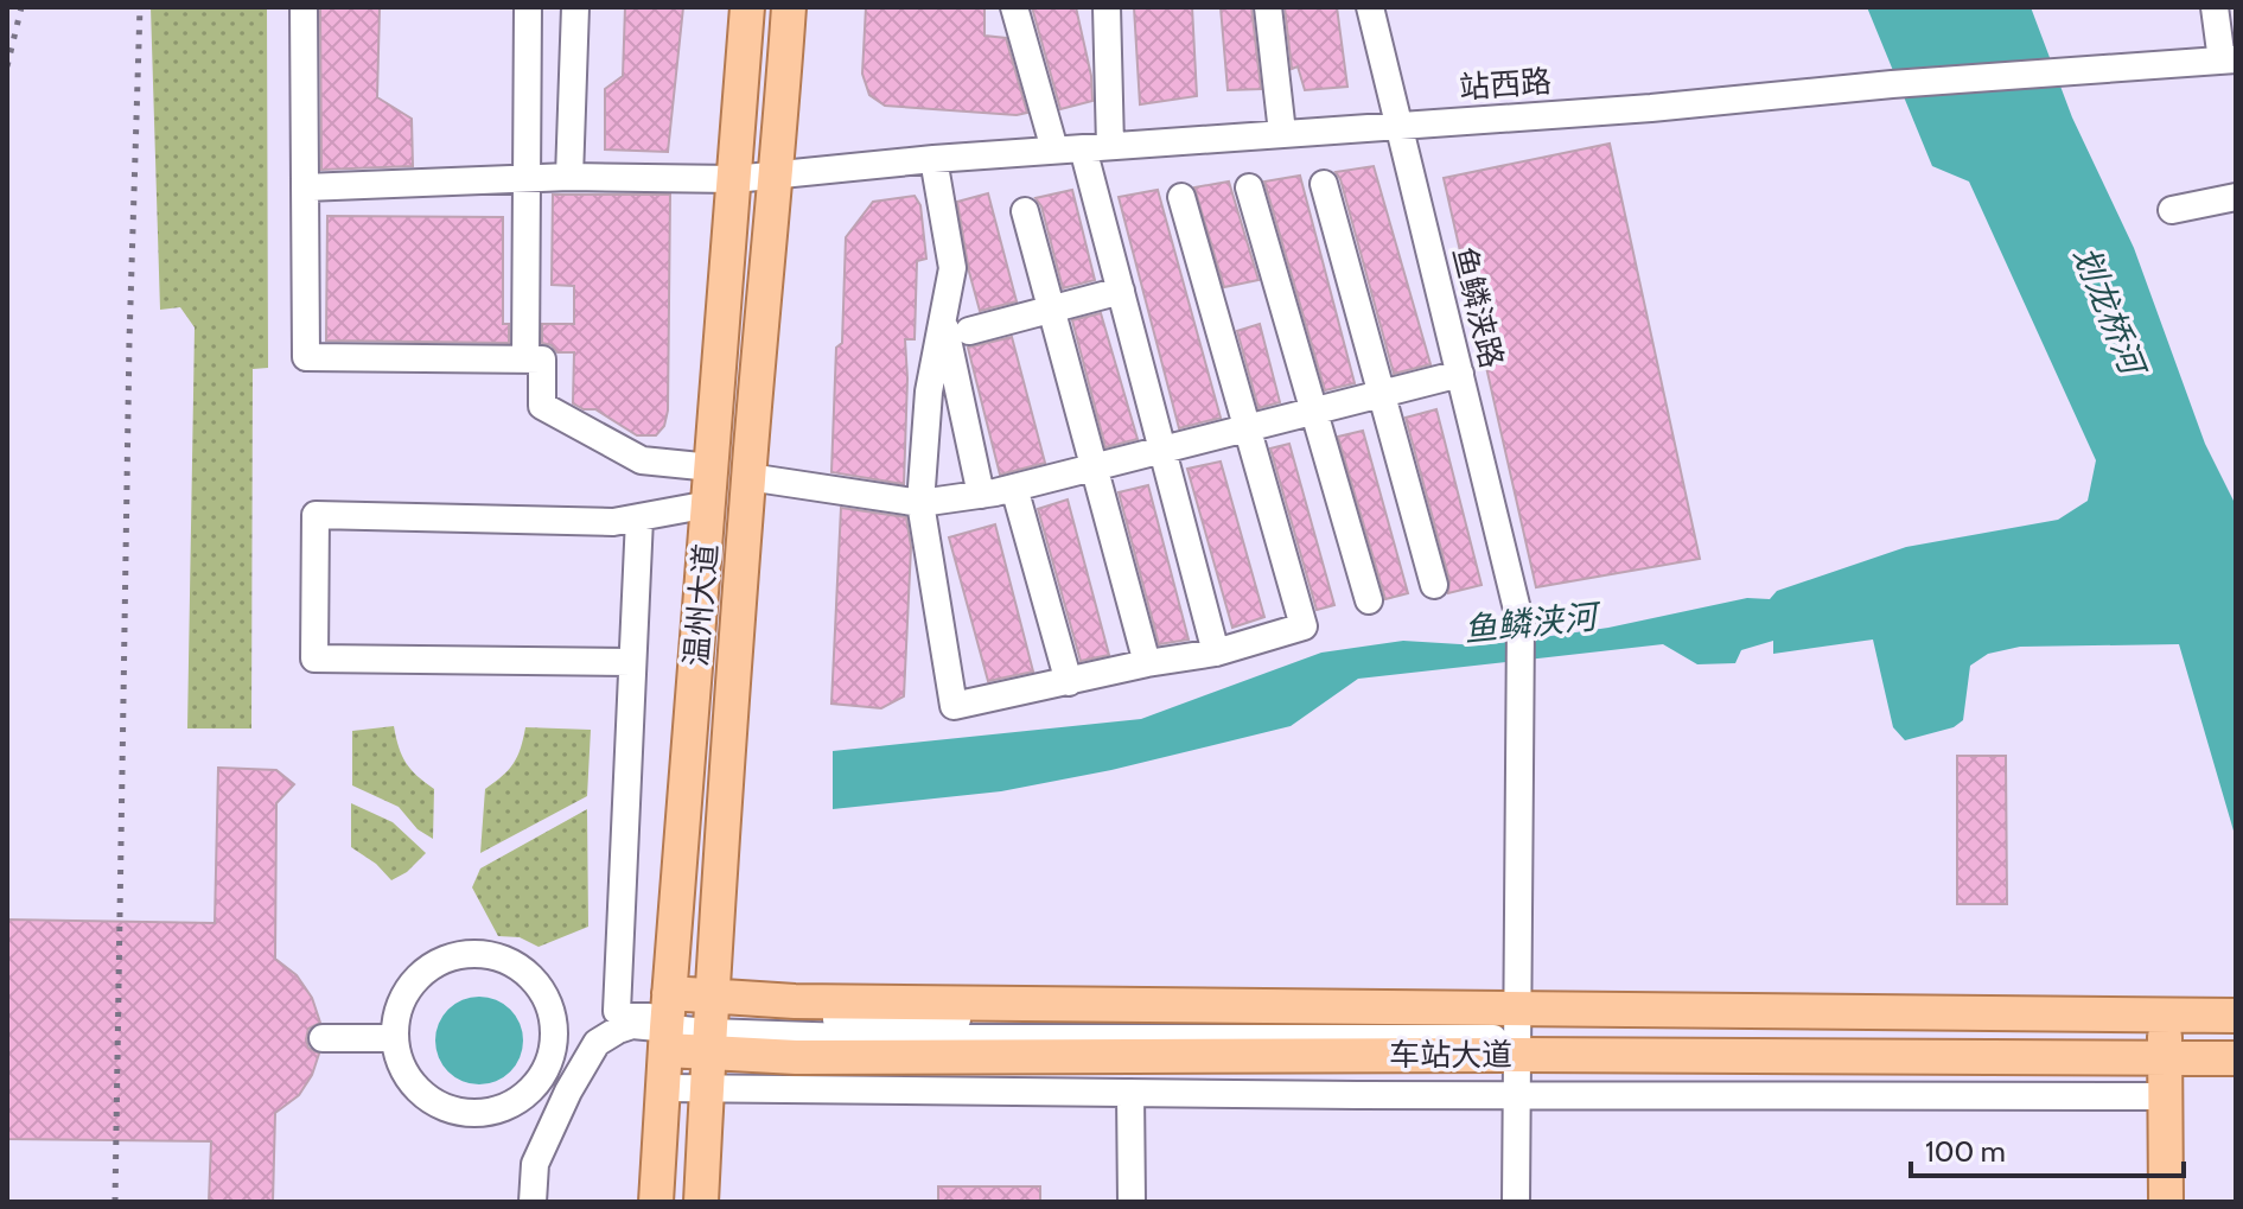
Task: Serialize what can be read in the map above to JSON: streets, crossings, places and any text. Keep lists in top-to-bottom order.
{
  "streets": {
    "main road": ["温州大道", "车站大道"],
    "street": ["站西路", "鱼鳞浃路"]
  },
  "crossings": [
    ["站西路", "鱼鳞浃路"],
    ["站西路", "温州大道"],
    ["鱼鳞浃路", "车站大道"],
    ["温州大道", "车站大道"]
  ],
  "water": ["划龙桥河", "鱼鳞浃河"],
  "scale_bar": "100 m"
}
